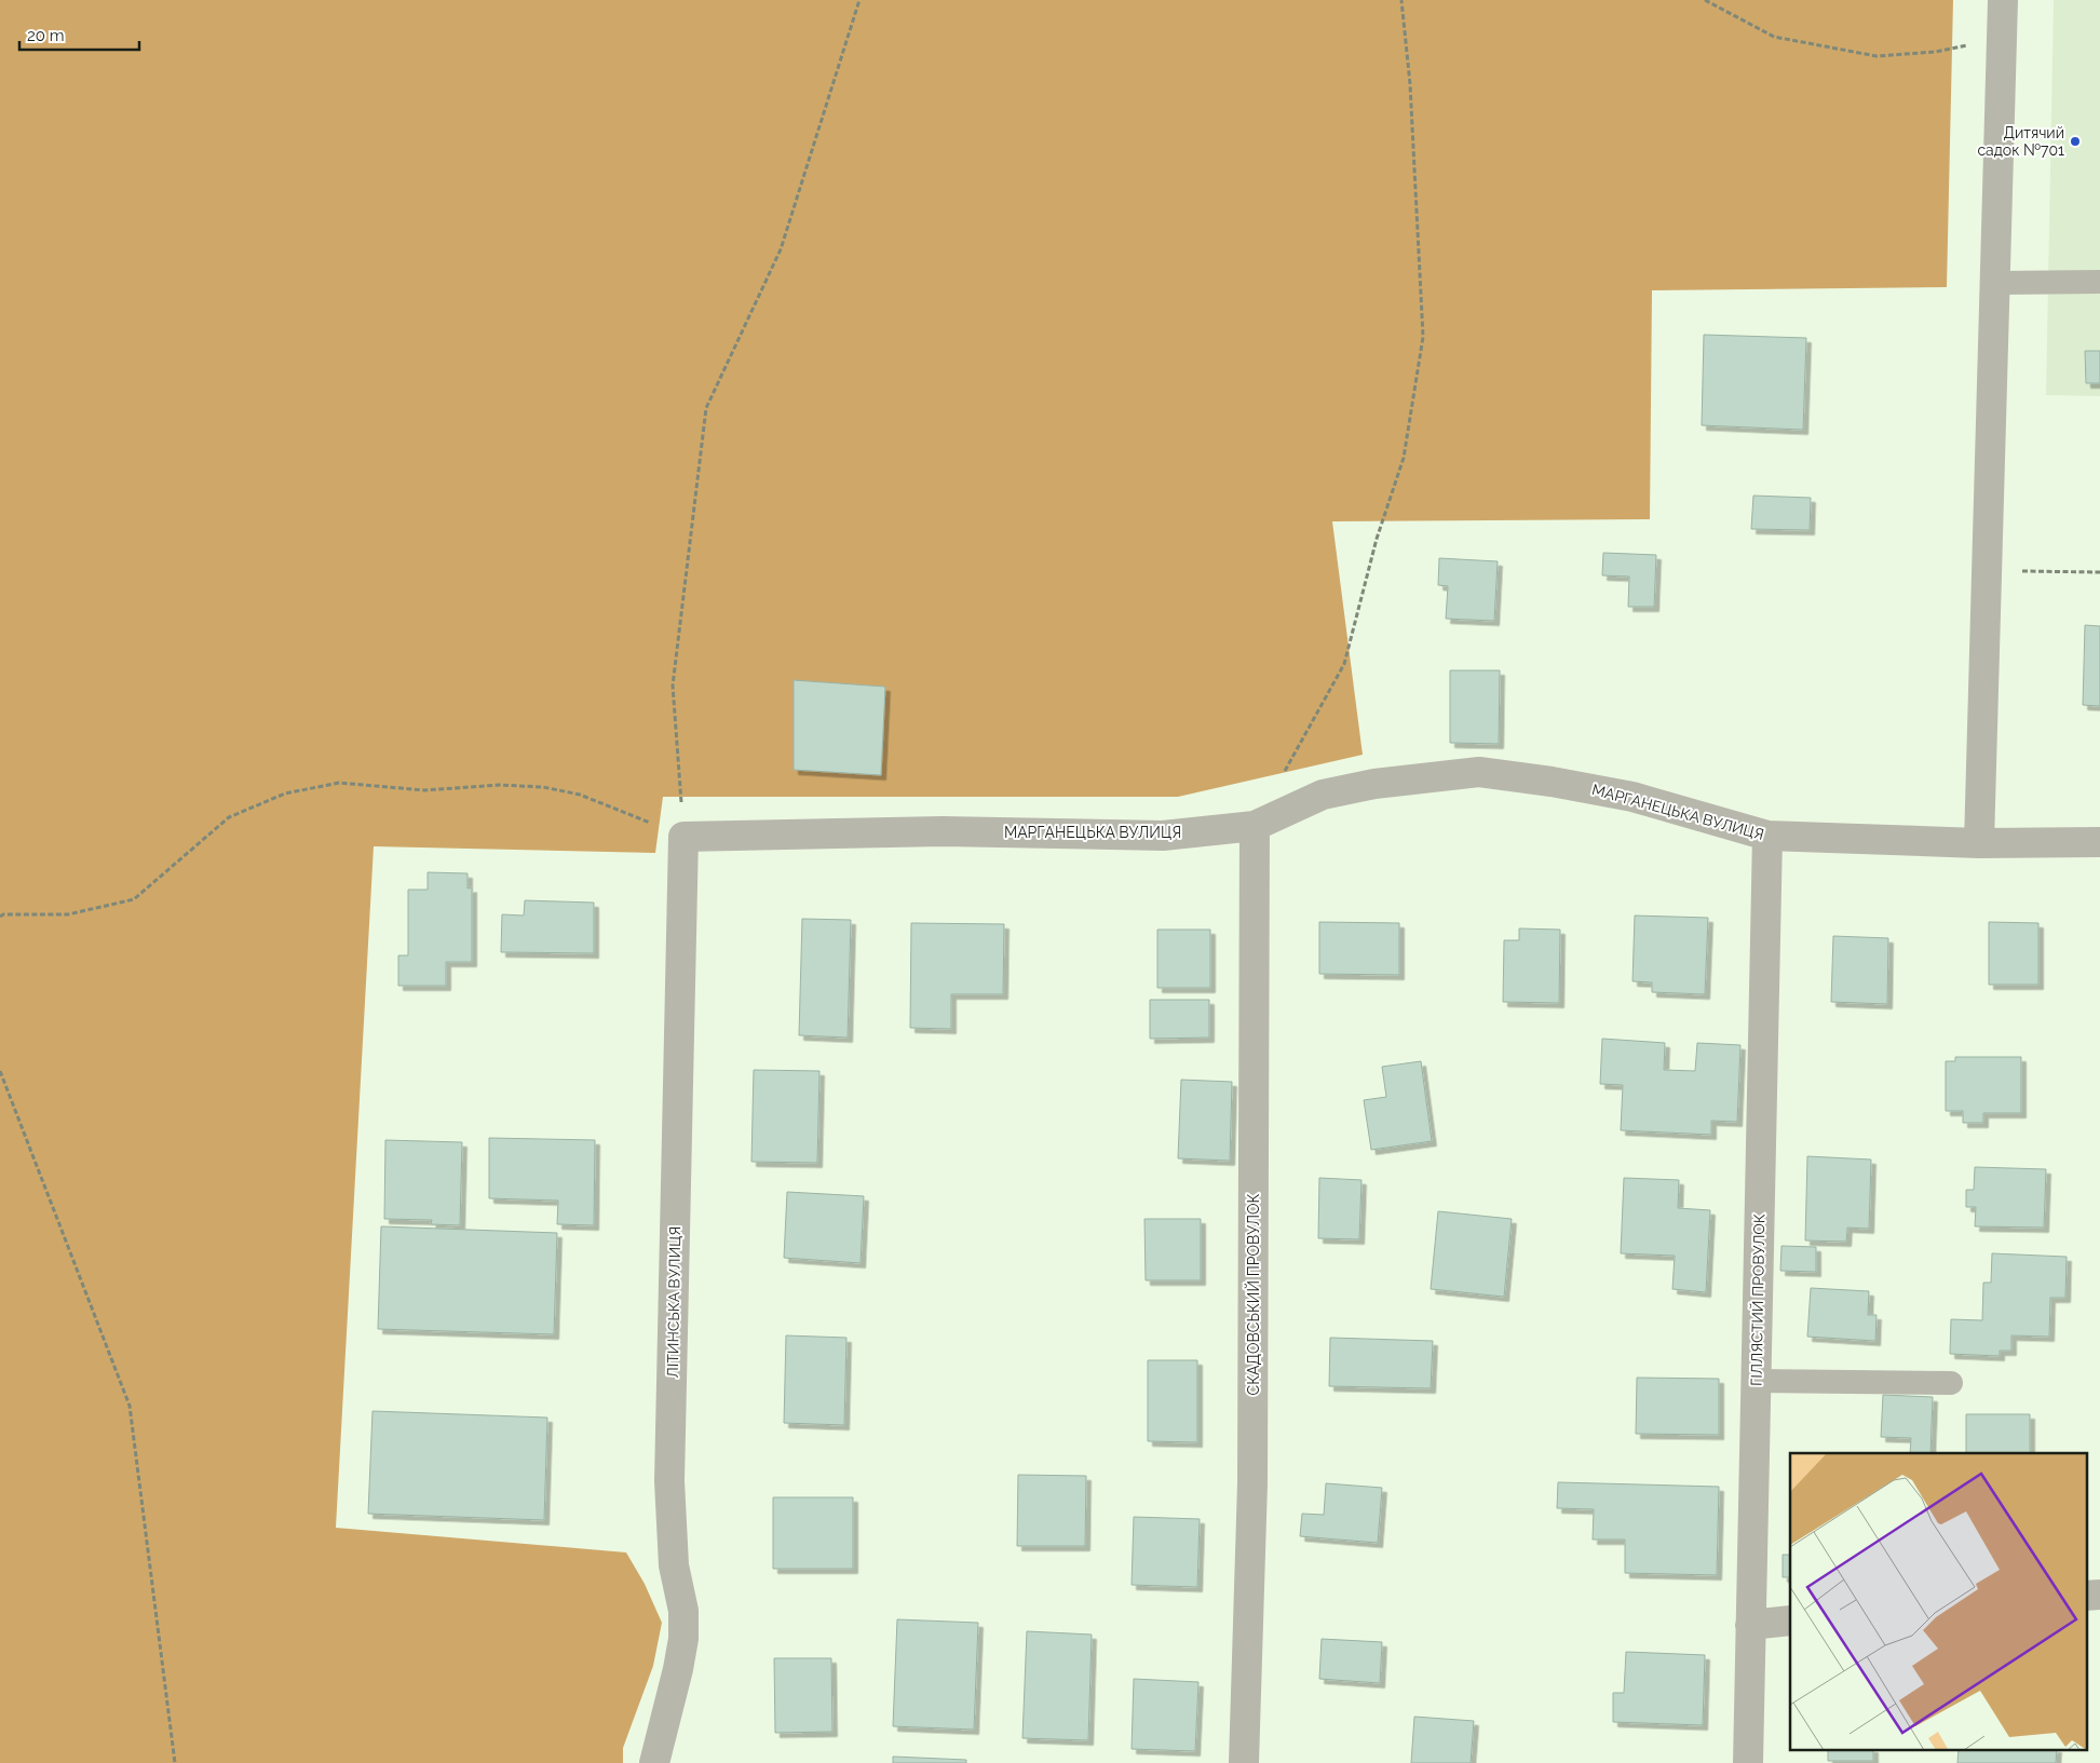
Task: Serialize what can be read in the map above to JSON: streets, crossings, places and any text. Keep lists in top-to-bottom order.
{
  "streets": {
    "street": [
      "МАРГАНЕЦЬКА ВУЛИЦЯ",
      "СКАДОВСЬКИЙ ПРОВУЛОК",
      "ГІЛЛЯСТИЙ ПРОВУЛОК",
      "ЛІТИНСЬКА ВУЛИЦЯ"
    ]
  },
  "crossings": [
    ["МАРГАНЕЦЬКА ВУЛИЦЯ", "СКАДОВСЬКИЙ ПРОВУЛОК"],
    ["МАРГАНЕЦЬКА ВУЛИЦЯ", "ГІЛЛЯСТИЙ ПРОВУЛОК"],
    ["МАРГАНЕЦЬКА ВУЛИЦЯ", "ЛІТИНСЬКА ВУЛИЦЯ"]
  ],
  "places": ["Дитячий садок №701"],
  "scale_bar": "20 m"
}
